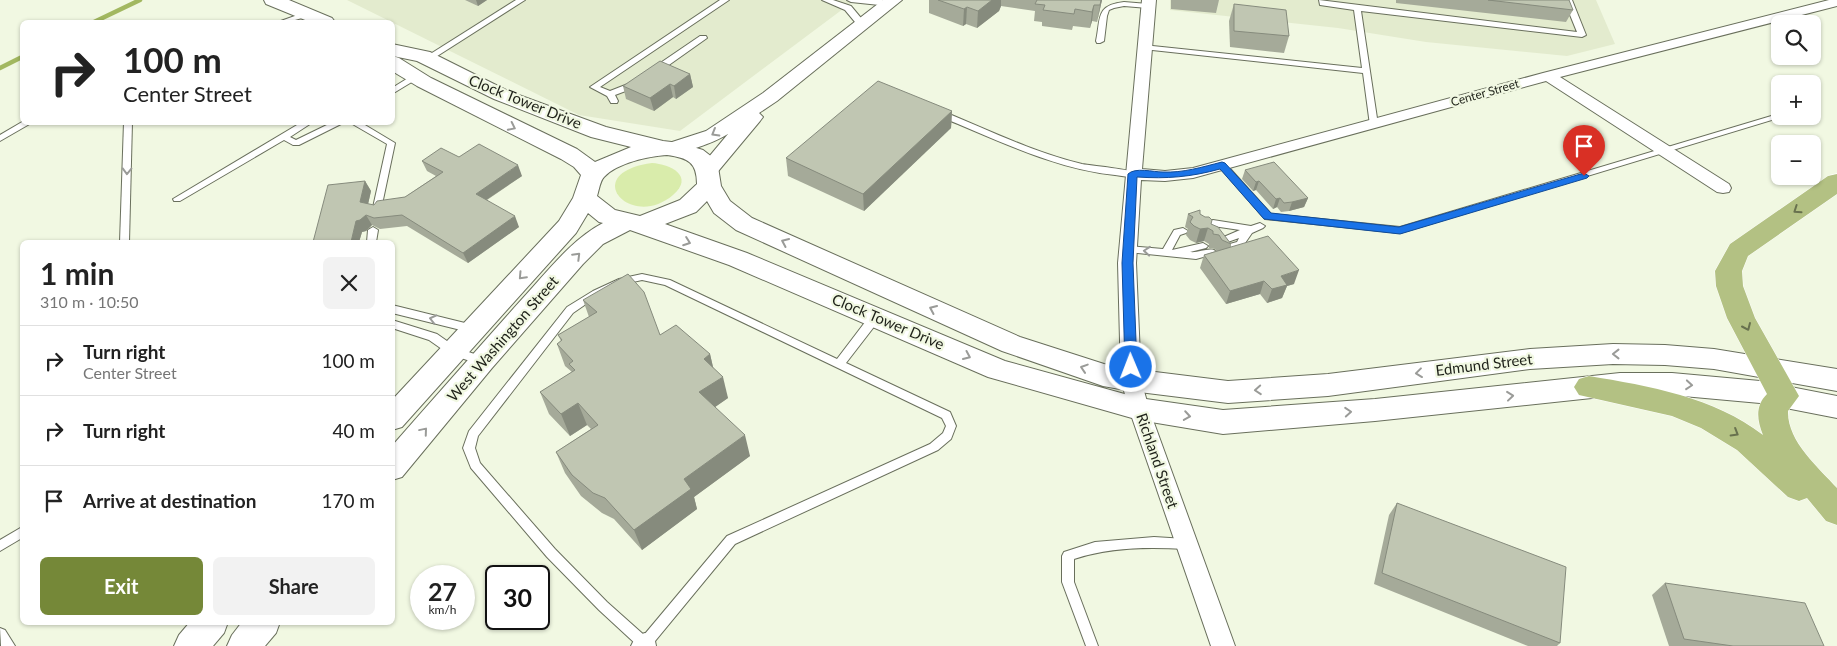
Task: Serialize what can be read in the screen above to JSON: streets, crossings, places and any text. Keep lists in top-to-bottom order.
{
  "streets": {
    "main road": ["Clock Tower Drive", "West Washington Street", "Edmund Street"],
    "street": ["Center Street", "Richland Street"]
  },
  "crossings": [
    ["Center Street", "Richland Street"],
    ["Clock Tower Drive", "West Washington Street"],
    ["Clock Tower Drive", "Edmund Street"],
    ["Clock Tower Drive", "Richland Street"],
    ["Edmund Street", "Richland Street"]
  ],
  "page": {
    "map_buttons": ["+", "−"],
    "turn": ["100 m", "Center Street"],
    "heading": ["1 min", "310 m · 10:50"],
    "list": [
      {
        "name": "Turn right",
        "note": "Center Street",
        "value": "100 m"
      },
      {
        "name": "Turn right",
        "value": "40 m"
      },
      {
        "name": "Arrive at destination",
        "value": "170 m"
      }
    ],
    "buttons": ["Exit", "Share"],
    "speed": "27 km/h",
    "limit": "30"
  }
}
